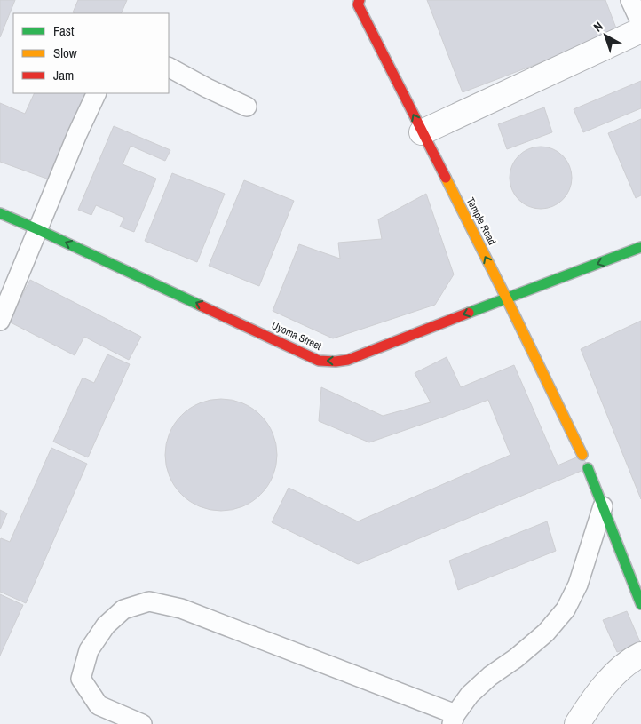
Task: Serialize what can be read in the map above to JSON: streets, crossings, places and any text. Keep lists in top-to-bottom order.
{
  "streets": {
    "street": ["Temple Road", "Uyoma Street"]
  },
  "crossings": [
    ["Temple Road", "Uyoma Street"]
  ],
  "one_way": ["Temple Road", "Uyoma Street"],
  "legend": ["Fast", "Slow", "Jam"],
  "north": "top left"
}
